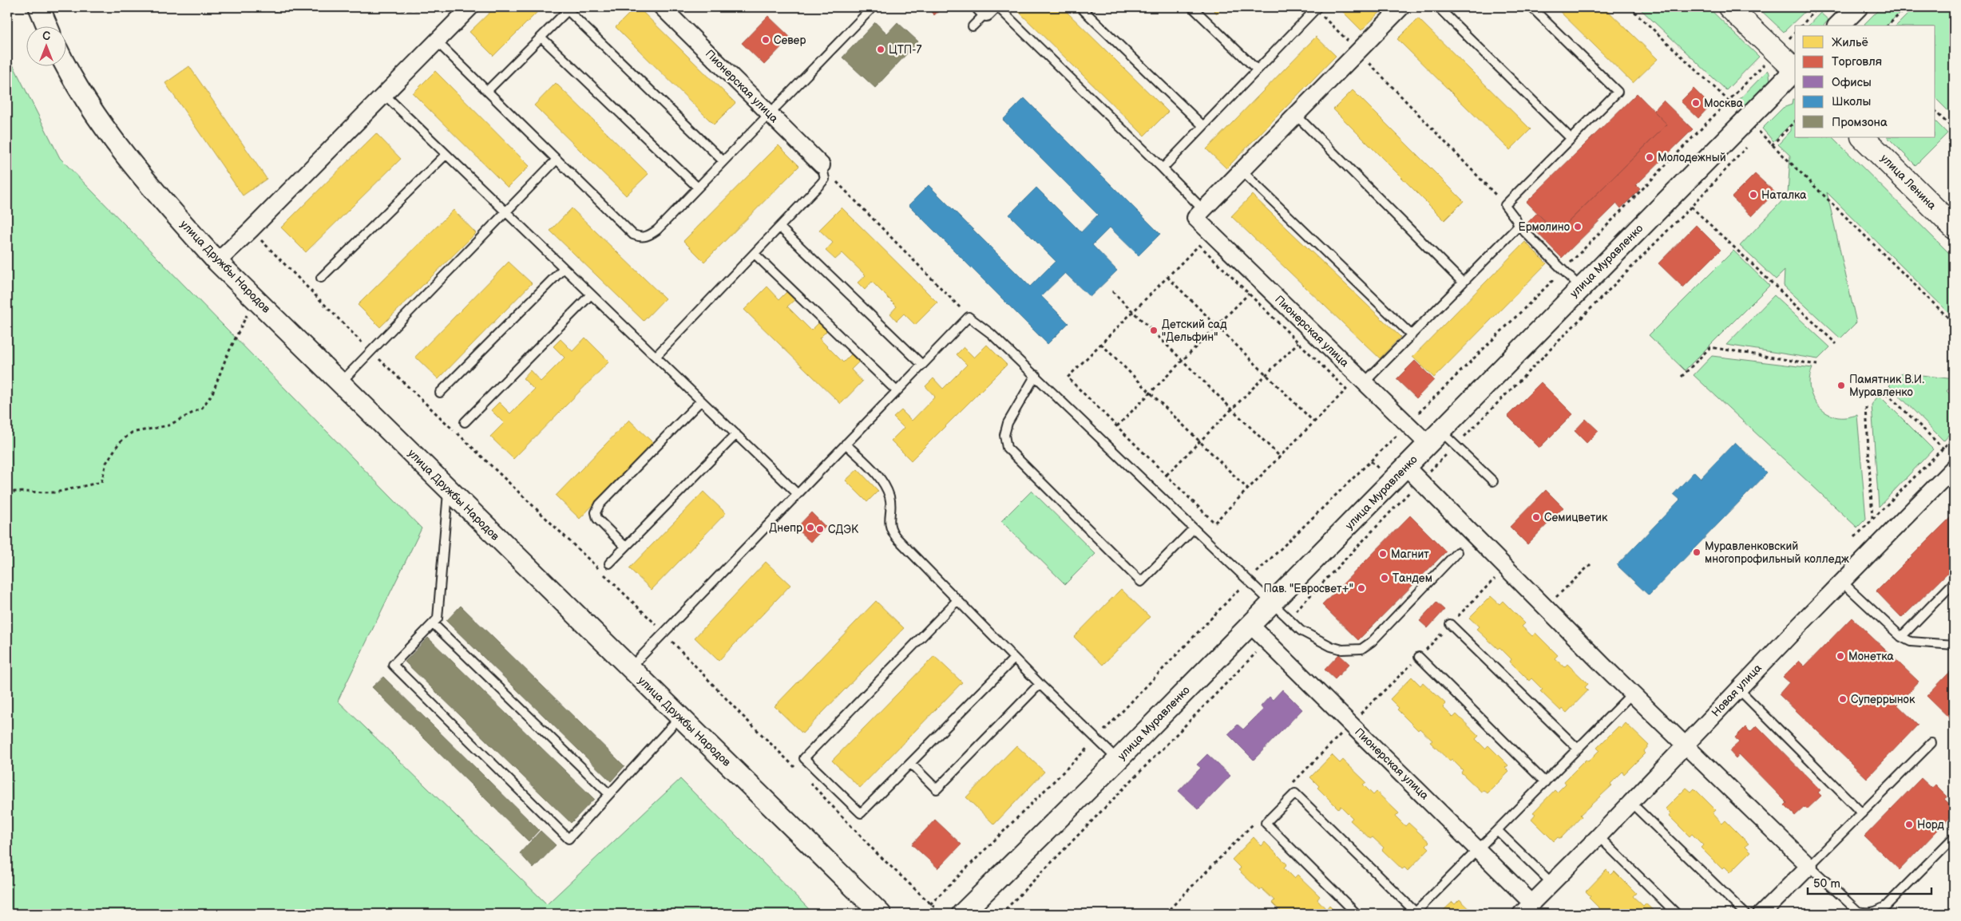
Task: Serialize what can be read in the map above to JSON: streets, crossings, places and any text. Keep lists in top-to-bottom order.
{
  "streets": {
    "main road": ["улица Ленина"],
    "street": [
      "Пионерская улица",
      "улица Муравленко",
      "улица Дружбы Народов",
      "Новая улица"
    ]
  },
  "crossings": [
    ["Пионерская улица", "улица Муравленко"],
    ["Пионерская улица", "Новая улица"]
  ],
  "places": [
    "Север",
    "ЦТП-7",
    "Москва",
    "Молодежный",
    "Наталка",
    "Ермолино",
    "Детский сад \"Дельфин\"",
    "Памятник В.И. Муравленко",
    "Семицветик",
    "Днепр",
    "СДЭК",
    "Муравленковский многопрофильный колледж",
    "Магнит",
    "Тандем",
    "Пав. \"Евросвет+\"",
    "Монетка",
    "Суперрынок",
    "Норд"
  ],
  "legend": [
    "Жильё",
    "Торговля",
    "Офисы",
    "Школы",
    "Промзона"
  ],
  "scale_bar": "50 m",
  "north": "top"
}
